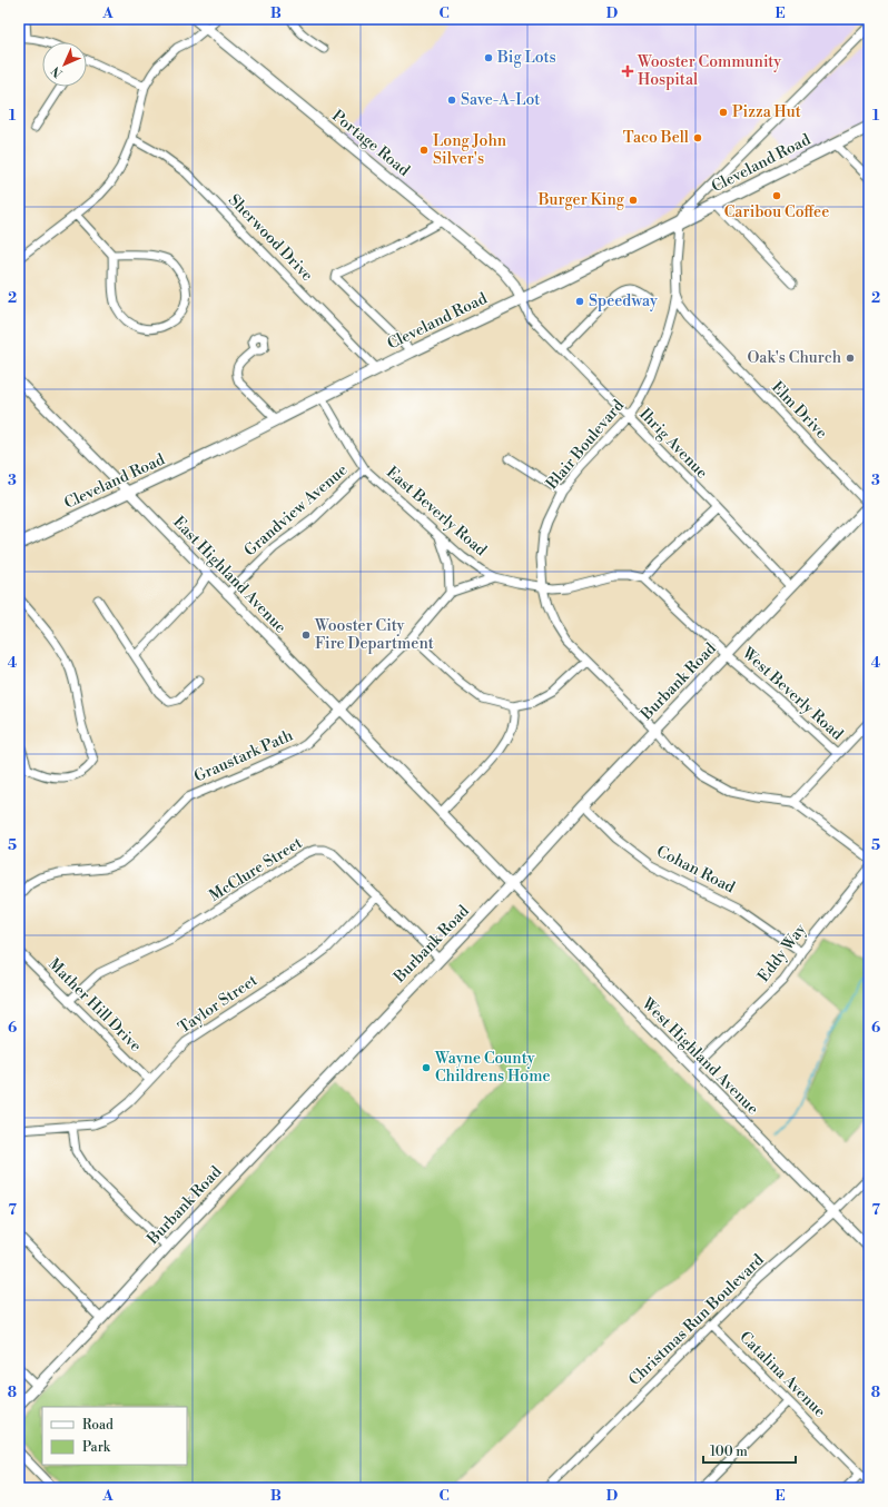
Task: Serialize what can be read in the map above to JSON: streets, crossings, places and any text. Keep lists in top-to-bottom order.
{
  "streets": {
    "main road": ["Portage Road", "Cleveland Road", "Burbank Road"],
    "street": [
      "Sherwood Drive",
      "Elm Drive",
      "Ihrig Avenue",
      "Blair Boulevard",
      "Grandview Avenue",
      "East Beverly Road",
      "East Highland Avenue",
      "West Beverly Road",
      "Graustark Path",
      "McClure Street",
      "Cohan Road",
      "Eddy Way",
      "Taylor Street",
      "Mather Hill Drive",
      "West Highland Avenue",
      "Christmas Run Boulevard",
      "Catalina Avenue"
    ]
  },
  "crossings": [
    ["Portage Road", "Cleveland Road"],
    ["Portage Road", "Ihrig Avenue"],
    ["Cleveland Road", "Sherwood Drive"],
    ["Cleveland Road", "Ihrig Avenue"],
    ["Cleveland Road", "Blair Boulevard"],
    ["Cleveland Road", "East Beverly Road"],
    ["Cleveland Road", "East Highland Avenue"],
    ["Elm Drive", "Blair Boulevard"],
    ["Elm Drive", "Burbank Road"],
    ["Ihrig Avenue", "Blair Boulevard"],
    ["Ihrig Avenue", "Burbank Road"],
    ["Blair Boulevard", "East Beverly Road"],
    ["Blair Boulevard", "Burbank Road"],
    ["Grandview Avenue", "East Beverly Road"],
    ["Grandview Avenue", "East Highland Avenue"],
    ["East Highland Avenue", "Burbank Road"],
    ["East Highland Avenue", "Graustark Path"],
    ["East Highland Avenue", "West Highland Avenue"],
    ["Burbank Road", "West Beverly Road"],
    ["Burbank Road", "McClure Street"],
    ["Burbank Road", "Cohan Road"],
    ["Burbank Road", "West Highland Avenue"],
    ["McClure Street", "Taylor Street"],
    ["McClure Street", "Mather Hill Drive"],
    ["Cohan Road", "Eddy Way"],
    ["Eddy Way", "West Highland Avenue"],
    ["Taylor Street", "Mather Hill Drive"],
    ["West Highland Avenue", "Christmas Run Boulevard"],
    ["Christmas Run Boulevard", "Catalina Avenue"]
  ],
  "places": {
    "other": [
      "Big Lots",
      "Save-A-Lot",
      "Pizza Hut",
      "Taco Bell",
      "Long John Silver's",
      "Caribou Coffee",
      "Burger King",
      "Speedway",
      "Oak's Church",
      "Wooster City Fire Department",
      "Wayne County Childrens Home"
    ],
    "health": ["Wooster Community Hospital"]
  },
  "legend": ["Road", "Park"],
  "scale_bar": "100 m",
  "north": "bottom left",
  "grid": {
    "columns": [
      "A",
      "B",
      "C",
      "D",
      "E"
    ],
    "rows": [
      "1",
      "2",
      "3",
      "4",
      "5",
      "6",
      "7",
      "8"
    ]
  }
}
